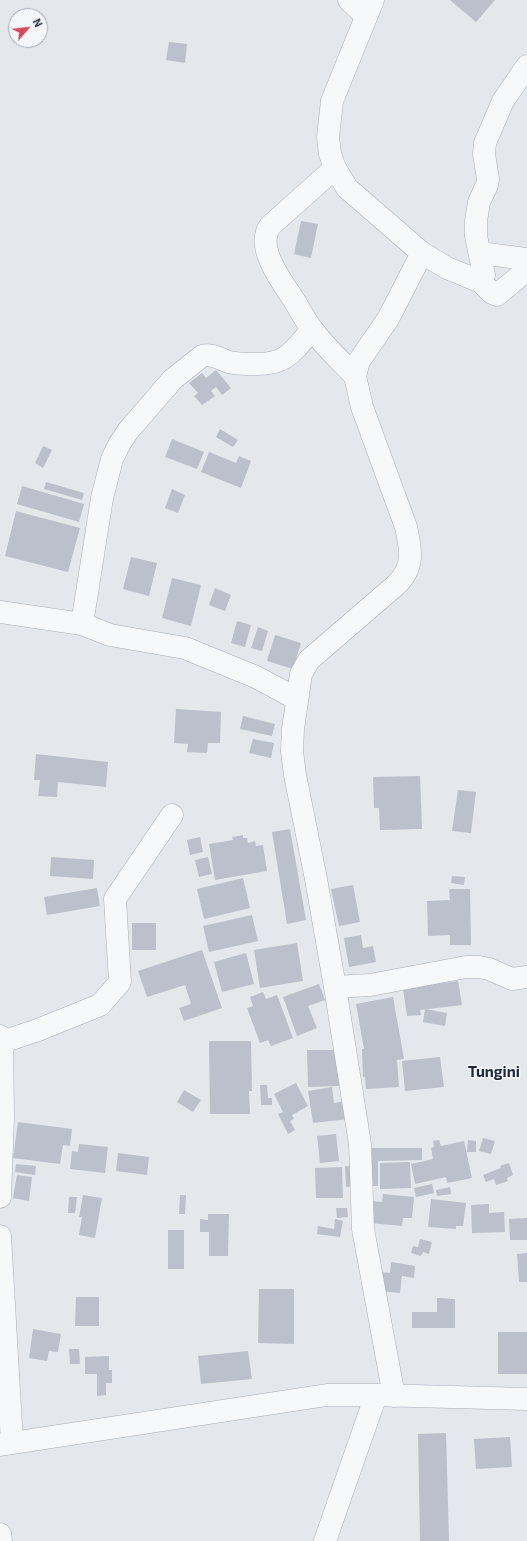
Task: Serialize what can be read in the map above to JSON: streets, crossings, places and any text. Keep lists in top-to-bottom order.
{
  "districts": ["Tungini"],
  "north": "top right"
}
